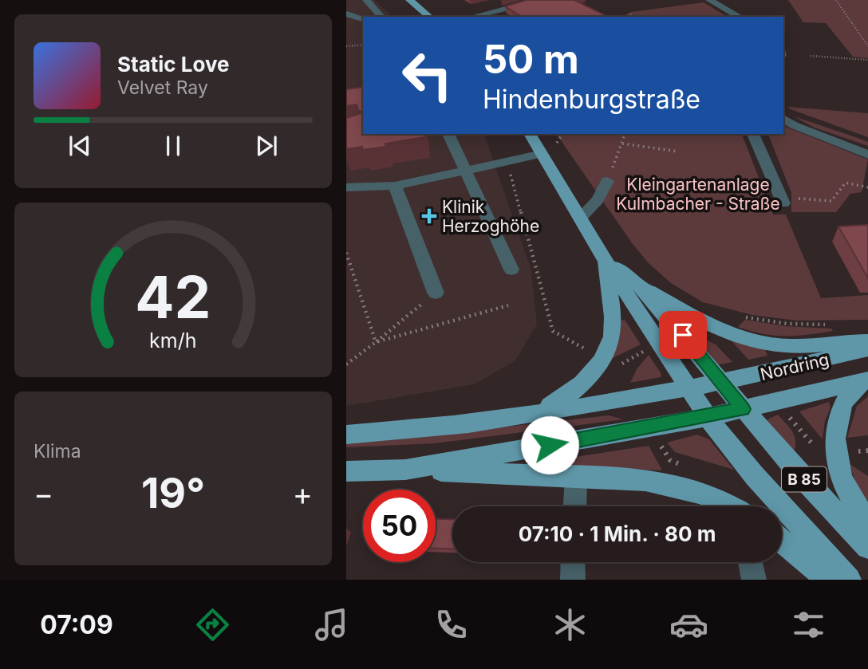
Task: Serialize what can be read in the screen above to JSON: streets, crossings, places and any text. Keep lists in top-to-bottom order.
{
  "streets": {
    "main road": ["Nordring", "B 85"]
  },
  "crossings": [
    ["Nordring", "B 85"]
  ],
  "parks": ["Kleingartenanlage Kulmbacher - Straße"],
  "places": {
    "health": ["Klinik Herzoghöhe"]
  },
  "page": {
    "turn": ["50 m", "Hindenburgstraße"],
    "song": ["Static Love", "Velvet Ray"],
    "tile": "Klima",
    "heat": ["−", "19°", "+"],
    "limit": "50",
    "trip": "07:10 · 1 Min. · 80 m",
    "tabs": "07:09",
    "gauge": ["42", "km/h"]
  }
}
